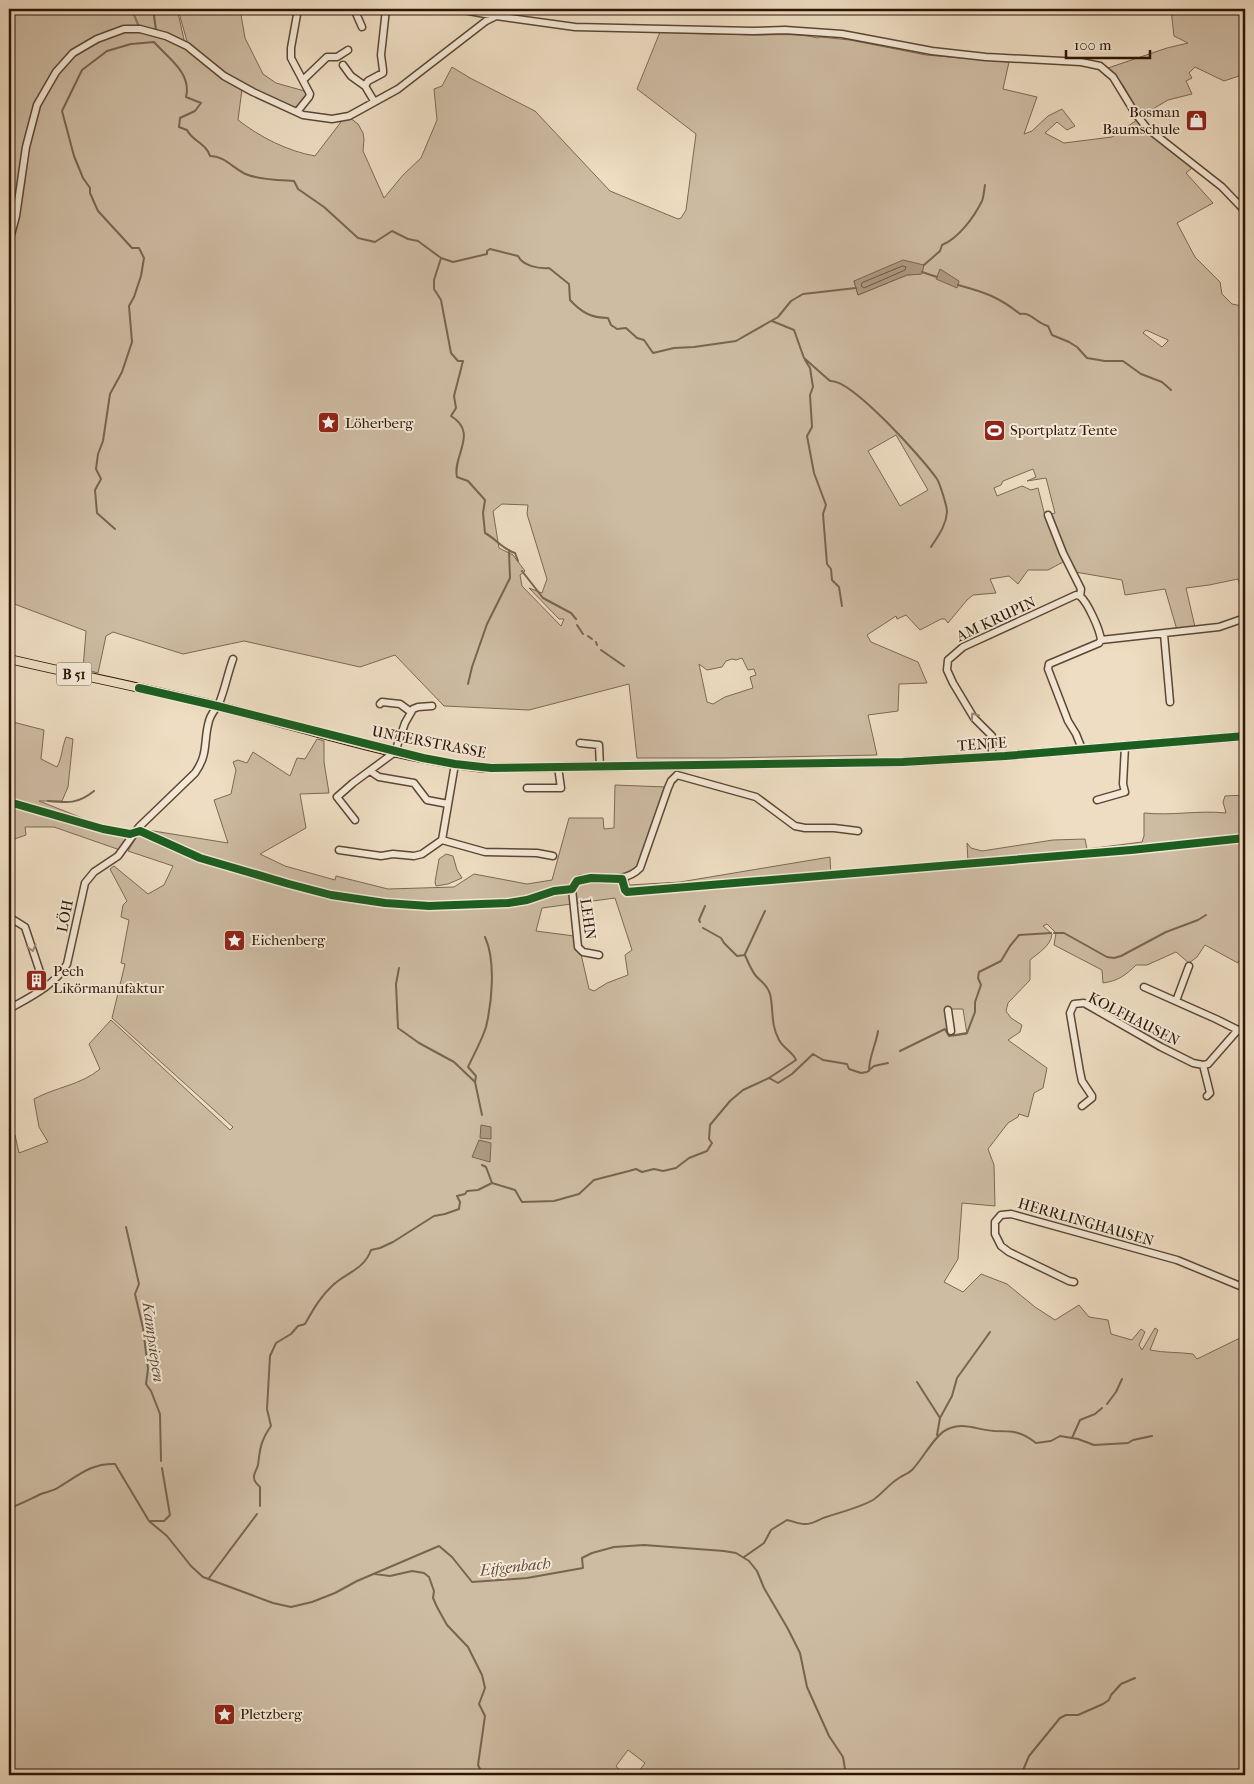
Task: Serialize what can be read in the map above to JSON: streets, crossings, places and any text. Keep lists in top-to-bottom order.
{
  "streets": {
    "main road": ["B 51", "UNTERSTRASSE", "TENTE"],
    "street": [
      "AM KRUPIN",
      "LÖH",
      "LEHN",
      "KOLFHAUSEN",
      "HERRLINGHAUSEN"
    ]
  },
  "crossings": [
    ["AM KRUPIN", "TENTE"],
    ["UNTERSTRASSE", "TENTE"],
    ["UNTERSTRASSE", "LÖH"]
  ],
  "water": ["Kampsiepen", "Eifgenbach"],
  "places": {
    "shop": ["Bosman Baumschule"],
    "place": ["Löherberg", "Eichenberg", "Pletzberg"],
    "sports": ["Sportplatz Tente"],
    "building": ["Pech Likörmanufaktur"]
  },
  "scale_bar": "100 m"
}
